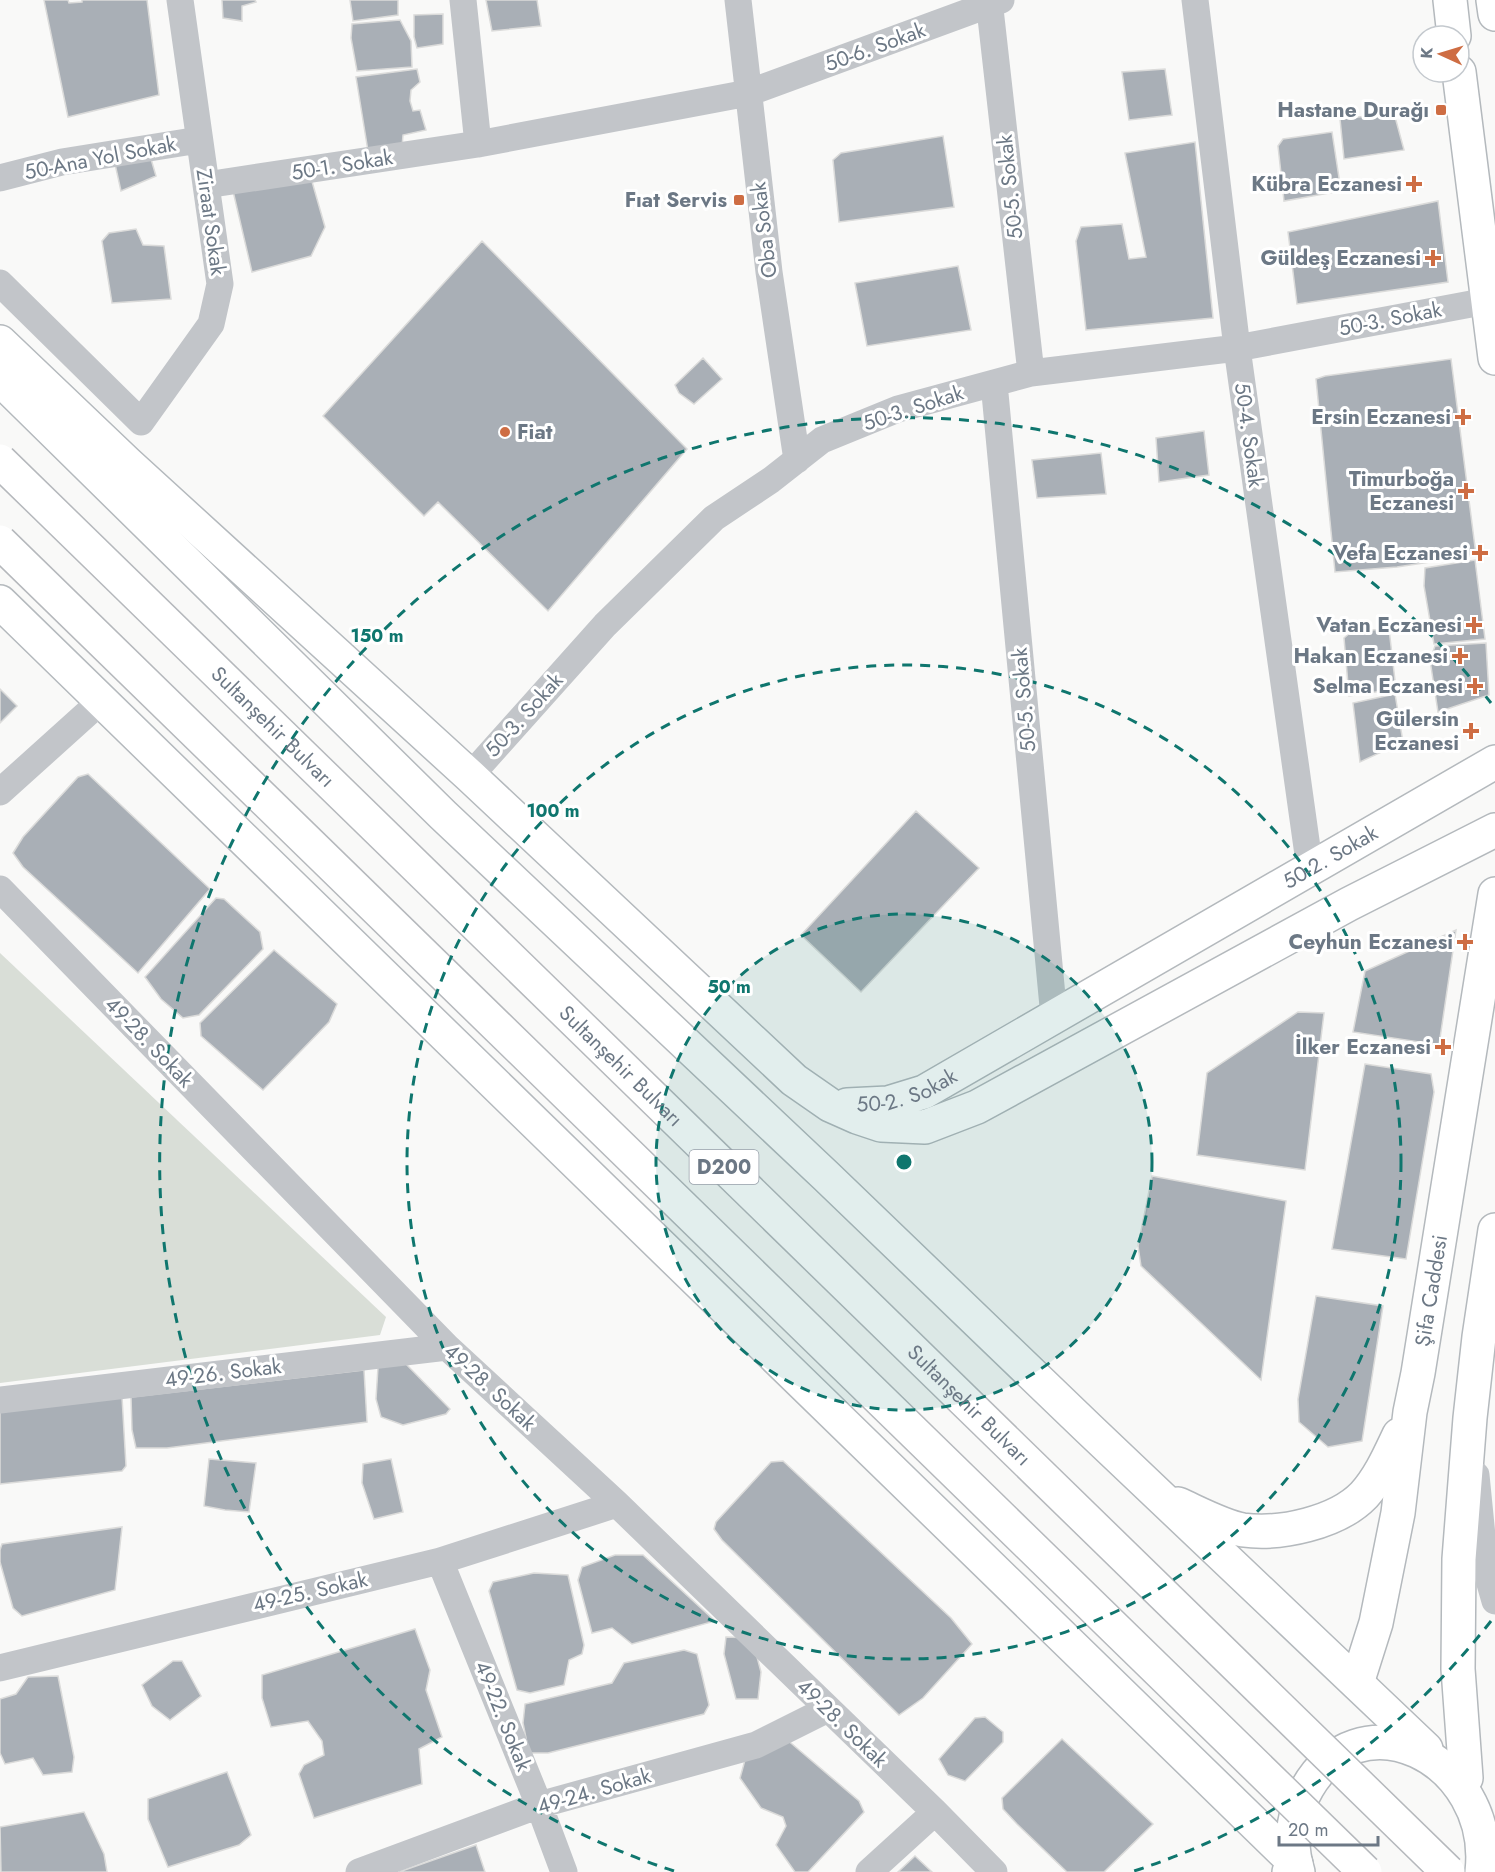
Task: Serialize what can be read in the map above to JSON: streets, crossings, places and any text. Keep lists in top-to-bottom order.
{
  "streets": {
    "main road": [
      "Sultanşehir Bulvarı",
      "50-2. Sokak",
      "D200",
      "Şifa Caddesi"
    ],
    "street": [
      "50-6. Sokak",
      "50-Ana Yol Sokak",
      "50-1. Sokak",
      "50-5. Sokak",
      "Ziraat Sokak",
      "Oba Sokak",
      "50-3. Sokak",
      "50-4. Sokak",
      "49-28. Sokak",
      "49-26. Sokak",
      "49-25. Sokak",
      "49-22. Sokak",
      "49-24. Sokak"
    ]
  },
  "crossings": [
    ["50-6. Sokak", "50-1. Sokak"],
    ["50-6. Sokak", "50-5. Sokak"],
    ["50-6. Sokak", "Oba Sokak"],
    ["50-Ana Yol Sokak", "Ziraat Sokak"],
    ["50-1. Sokak", "Ziraat Sokak"],
    ["50-5. Sokak", "50-3. Sokak"],
    ["50-5. Sokak", "50-2. Sokak"],
    ["Oba Sokak", "50-3. Sokak"],
    ["50-3. Sokak", "50-4. Sokak"],
    ["50-4. Sokak", "50-2. Sokak"],
    ["49-28. Sokak", "49-26. Sokak"],
    ["49-28. Sokak", "49-25. Sokak"],
    ["49-28. Sokak", "49-24. Sokak"],
    ["49-25. Sokak", "49-22. Sokak"],
    ["49-22. Sokak", "49-24. Sokak"]
  ],
  "places": {
    "transit": ["Hastane Durağı", "Fıat Servis"],
    "health": [
      "Kübra Eczanesi",
      "Güldeş Eczanesi",
      "Ersin Eczanesi",
      "Timurboğa Eczanesi",
      "Vefa Eczanesi",
      "Vatan Eczanesi",
      "Hakan Eczanesi",
      "Selma Eczanesi",
      "Gülersin Eczanesi",
      "Ceyhun Eczanesi",
      "İlker Eczanesi"
    ],
    "other": ["Fiat"]
  },
  "scale_bar": "20 m",
  "north": "left",
  "rings": ["150 m", "100 m", "50 m"]
}
